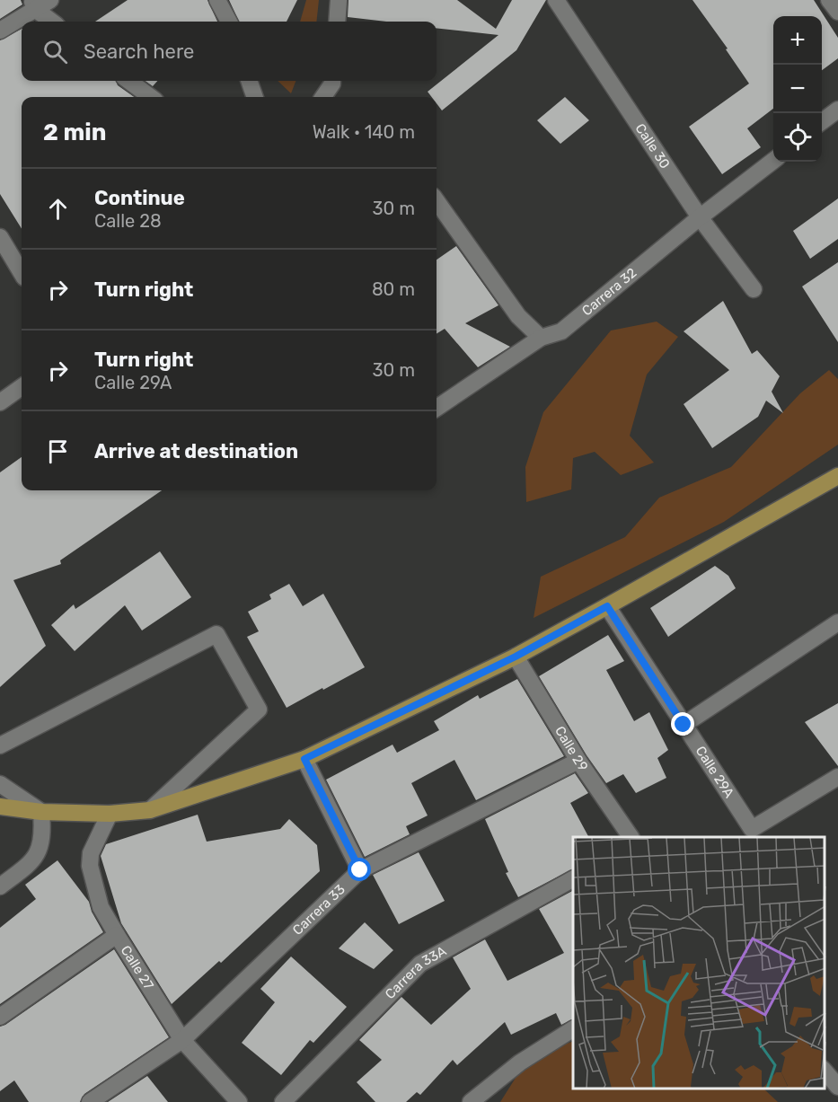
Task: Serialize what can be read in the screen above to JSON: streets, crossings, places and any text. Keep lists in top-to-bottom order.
{
  "streets": {
    "street": [
      "Calle 30",
      "Carrera 32",
      "Calle 29",
      "Calle 29A",
      "Carrera 33",
      "Calle 27",
      "Carrera 33A"
    ]
  },
  "crossings": [
    ["Calle 30", "Carrera 32"],
    ["Calle 29", "Carrera 33"],
    ["Carrera 33", "Calle 27"]
  ],
  "page": {
    "map_buttons": ["+", "−"],
    "search": "Search here",
    "heading": ["2 min", "Walk · 140 m"],
    "list": [
      ["Continue", "Calle 28", "30 m"],
      ["Turn right", "80 m"],
      ["Turn right", "Calle 29A", "30 m"],
      "Arrive at destination"
    ]
  }
}
